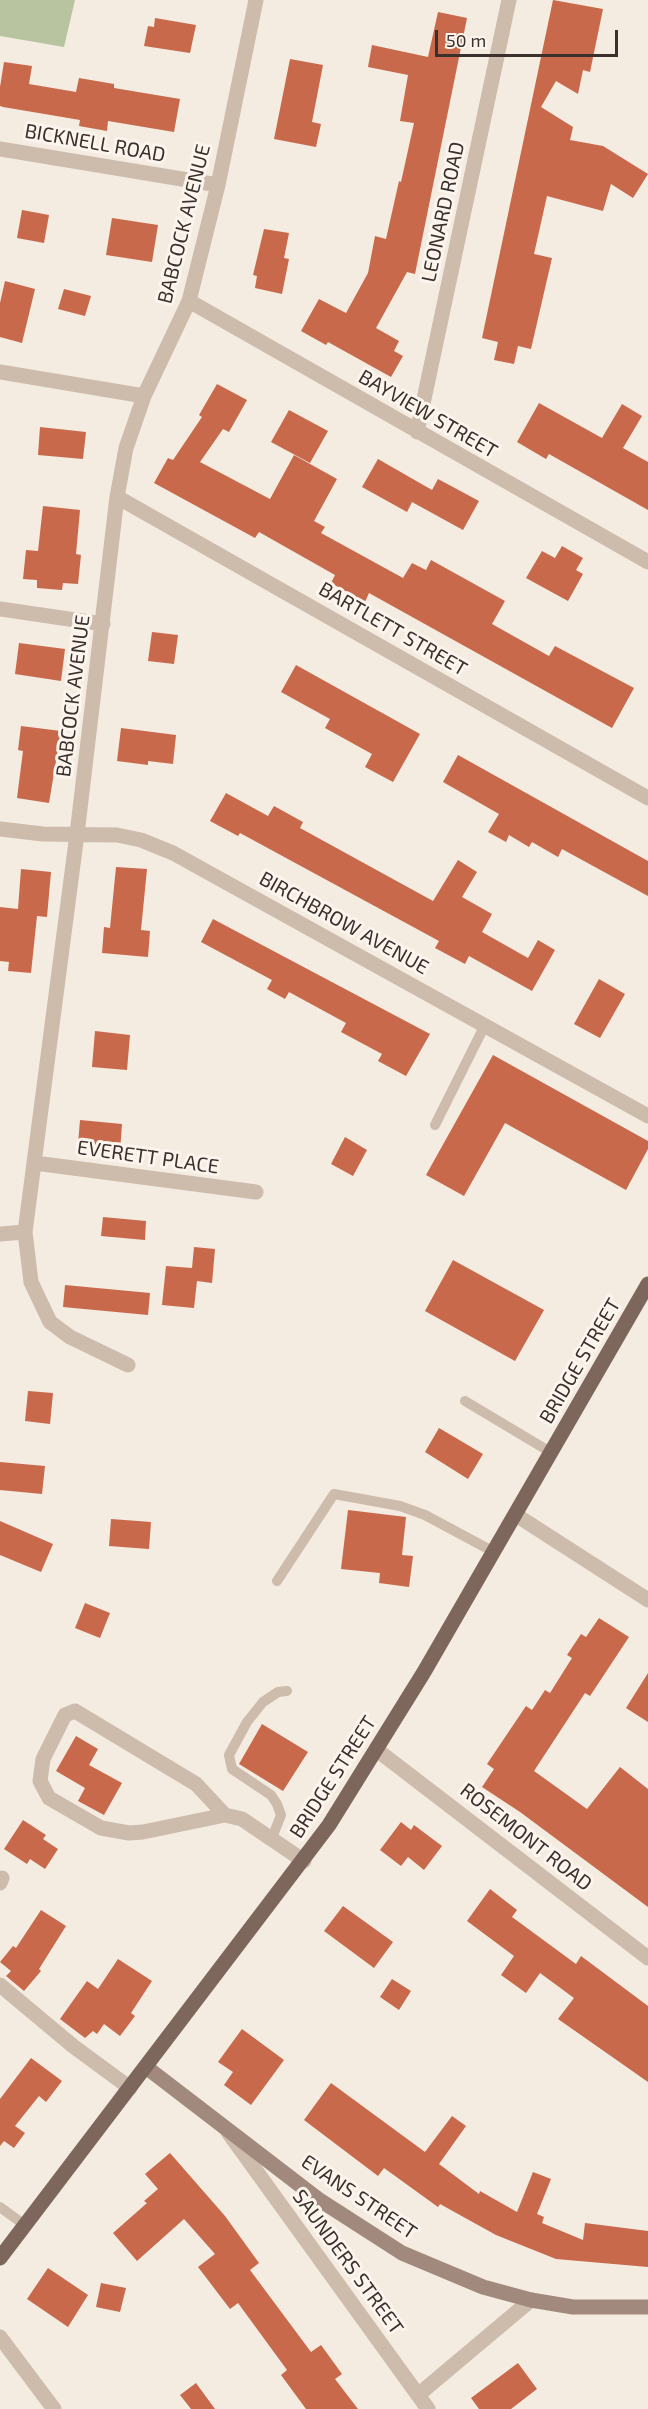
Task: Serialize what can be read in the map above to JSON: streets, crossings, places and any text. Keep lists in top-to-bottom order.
{
  "streets": {
    "main road": ["BRIDGE STREET"],
    "street": [
      "BICKNELL ROAD",
      "LEONARD ROAD",
      "BABCOCK AVENUE",
      "BAYVIEW STREET",
      "BARTLETT STREET",
      "BIRCHBROW AVENUE",
      "EVERETT PLACE",
      "ROSEMONT ROAD",
      "EVANS STREET",
      "SAUNDERS STREET"
    ]
  },
  "crossings": [
    ["BICKNELL ROAD", "BABCOCK AVENUE"],
    ["LEONARD ROAD", "BAYVIEW STREET"],
    ["BABCOCK AVENUE", "BAYVIEW STREET"],
    ["BABCOCK AVENUE", "BARTLETT STREET"],
    ["BABCOCK AVENUE", "BIRCHBROW AVENUE"],
    ["BABCOCK AVENUE", "EVERETT PLACE"],
    ["BRIDGE STREET", "ROSEMONT ROAD"],
    ["BRIDGE STREET", "EVANS STREET"],
    ["EVANS STREET", "SAUNDERS STREET"]
  ],
  "scale_bar": "50 m"
}
